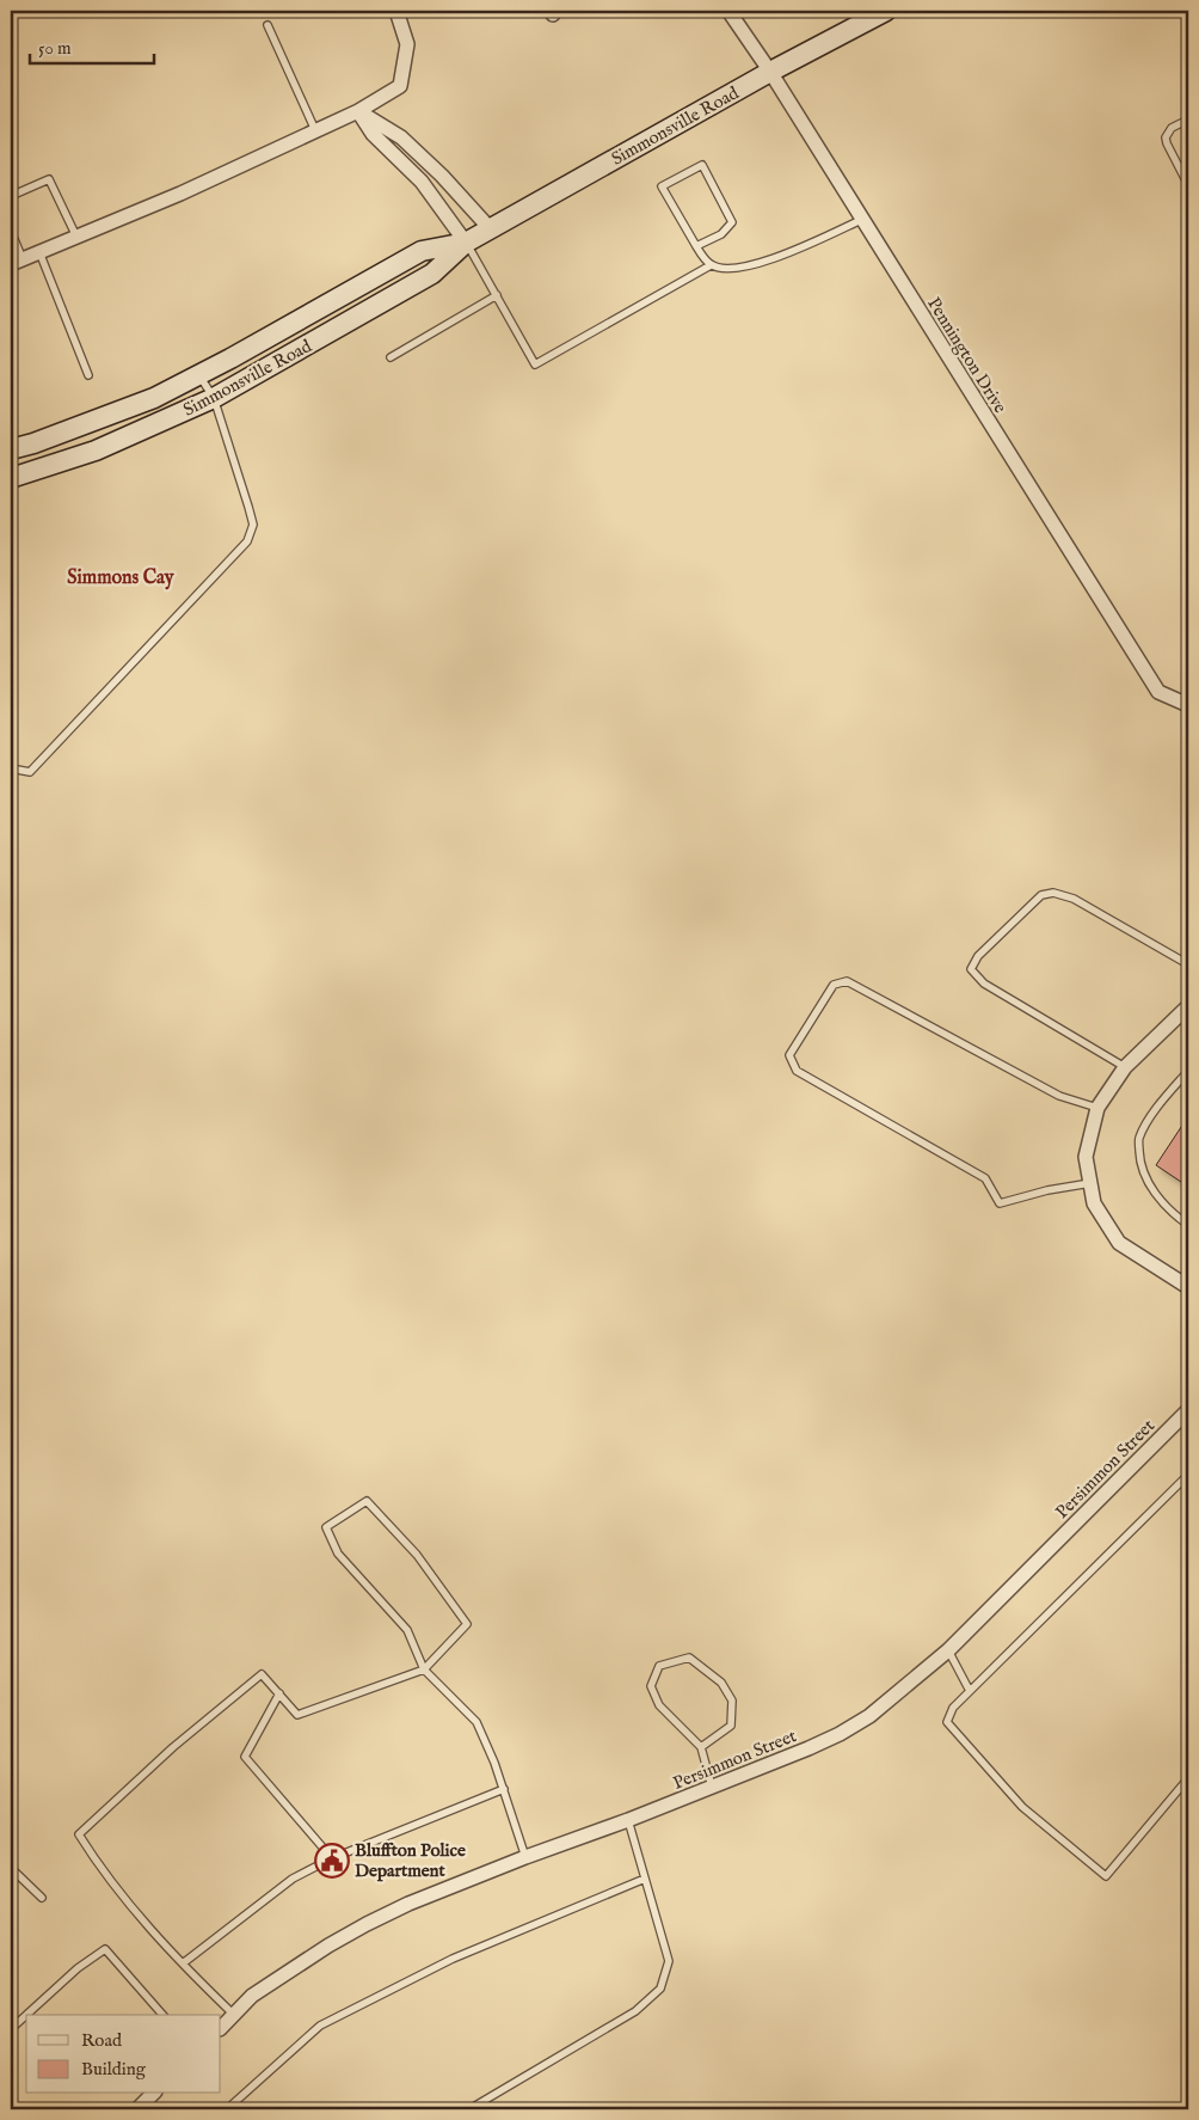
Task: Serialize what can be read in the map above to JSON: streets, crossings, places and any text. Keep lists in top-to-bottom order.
{
  "streets": {
    "street": ["Simmonsville Road", "Pennington Drive", "Persimmon Street"]
  },
  "crossings": [
    ["Simmonsville Road", "Pennington Drive"]
  ],
  "districts": ["Simmons Cay"],
  "places": {
    "public building": ["Bluffton Police Department"]
  },
  "legend": ["Road", "Building"],
  "scale_bar": "50 m"
}
